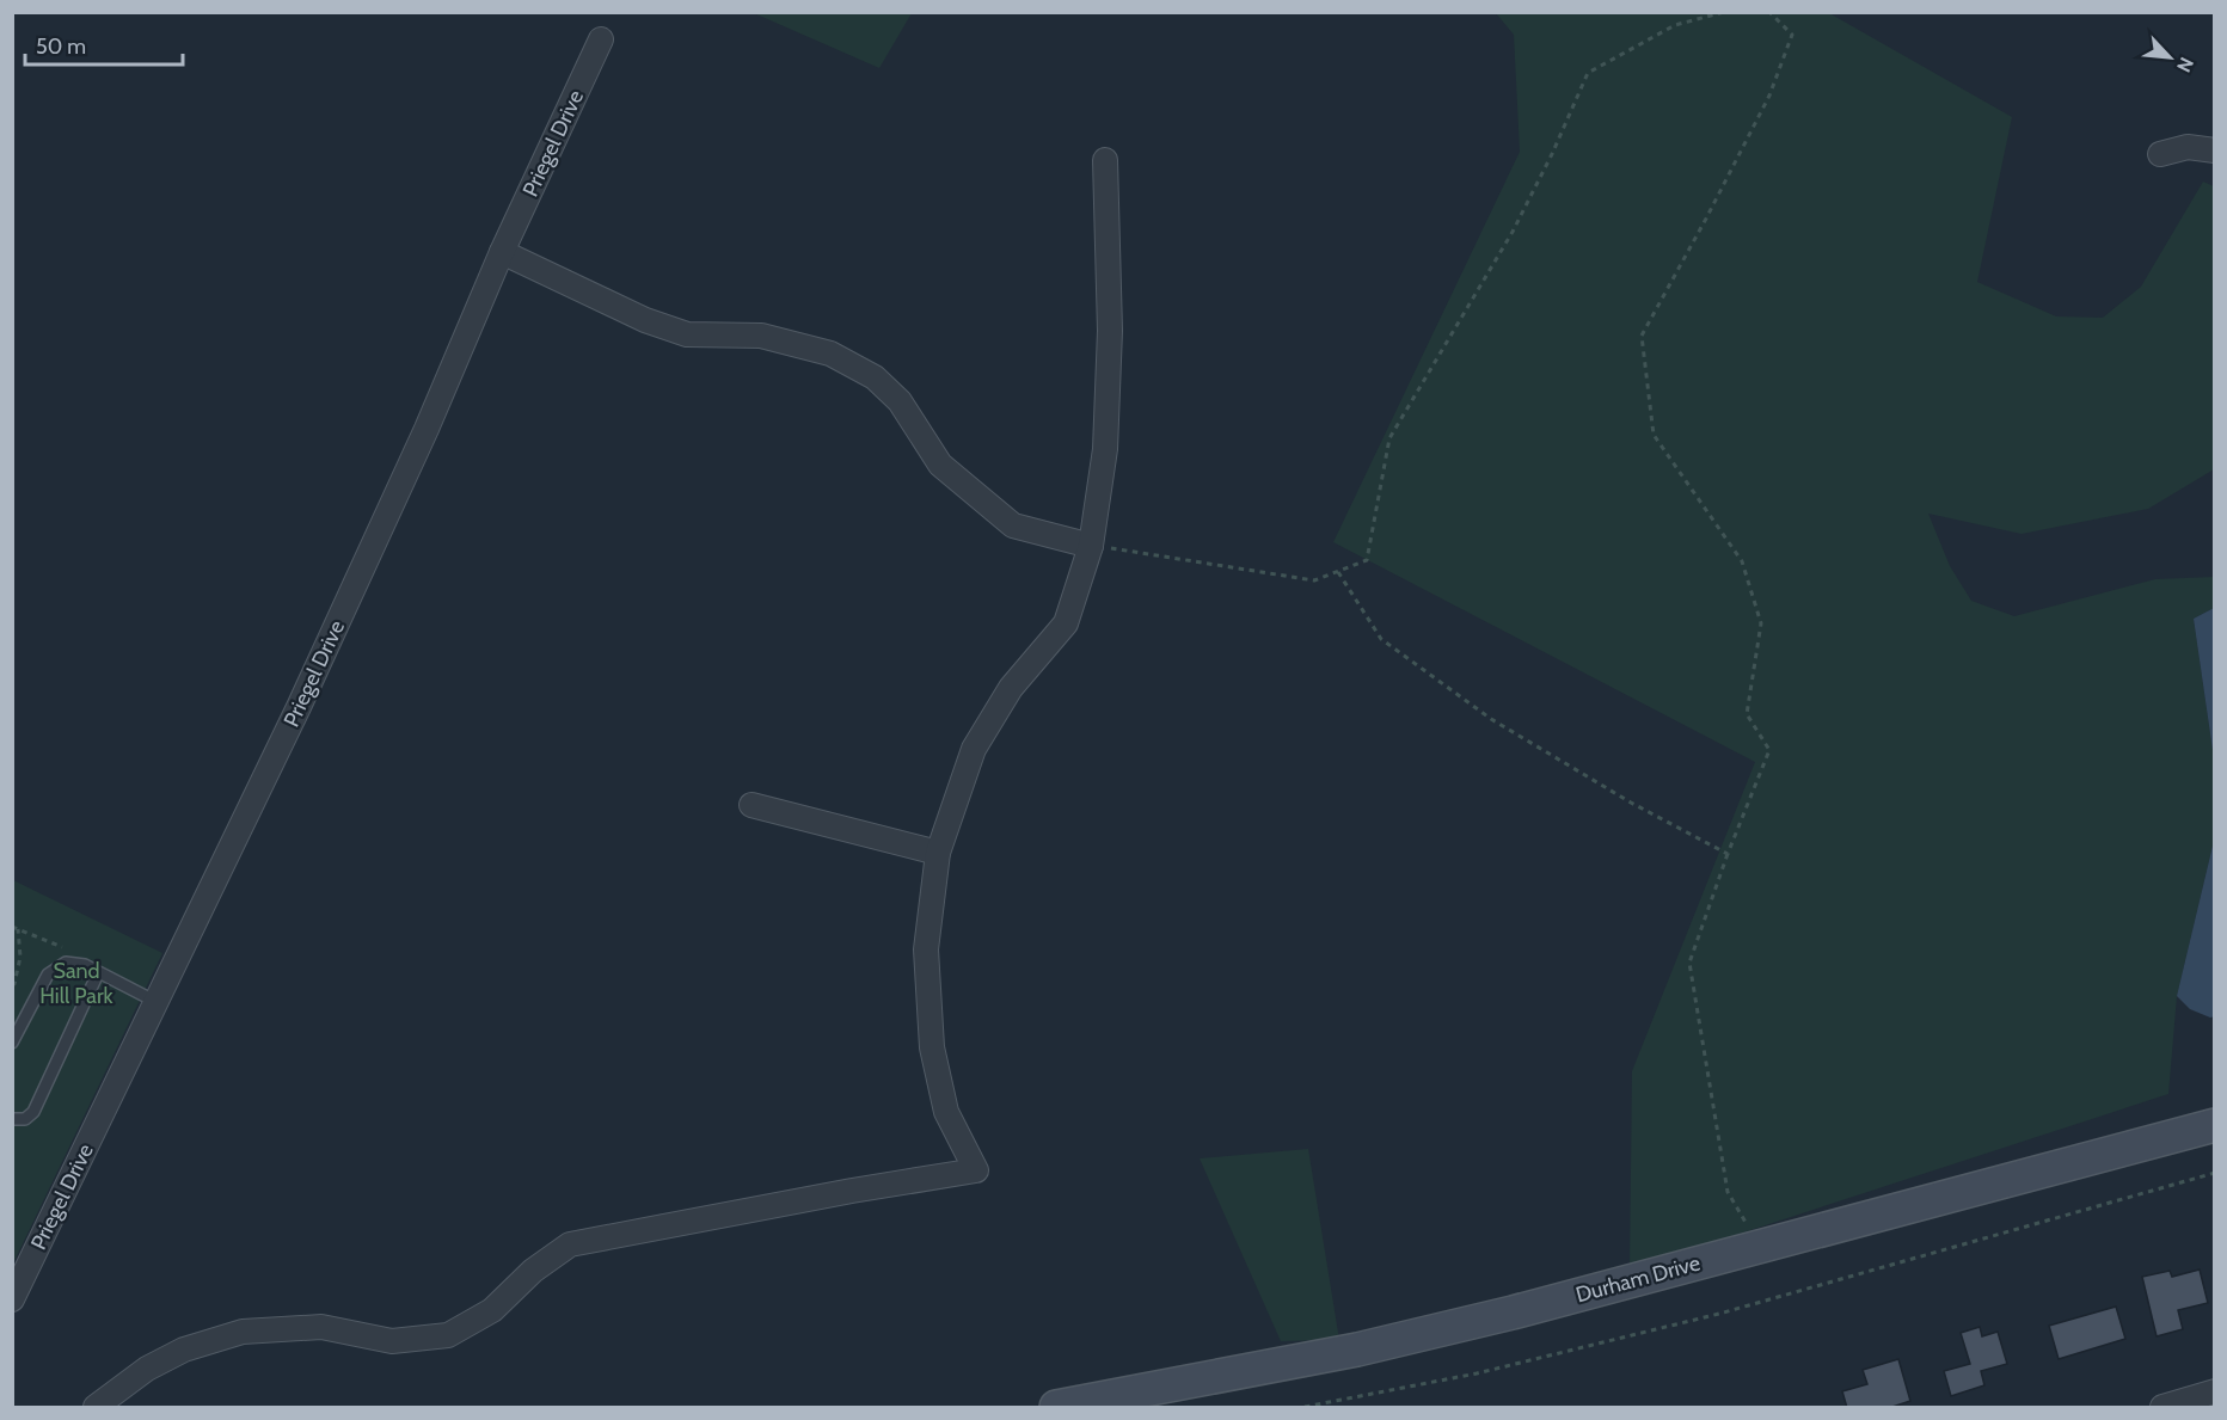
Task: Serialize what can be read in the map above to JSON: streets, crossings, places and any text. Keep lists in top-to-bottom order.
{
  "streets": {
    "street": ["Priegel Drive", "Durham Drive"]
  },
  "parks": ["Sand Hill Park"],
  "scale_bar": "50 m",
  "north": "bottom right"
}
